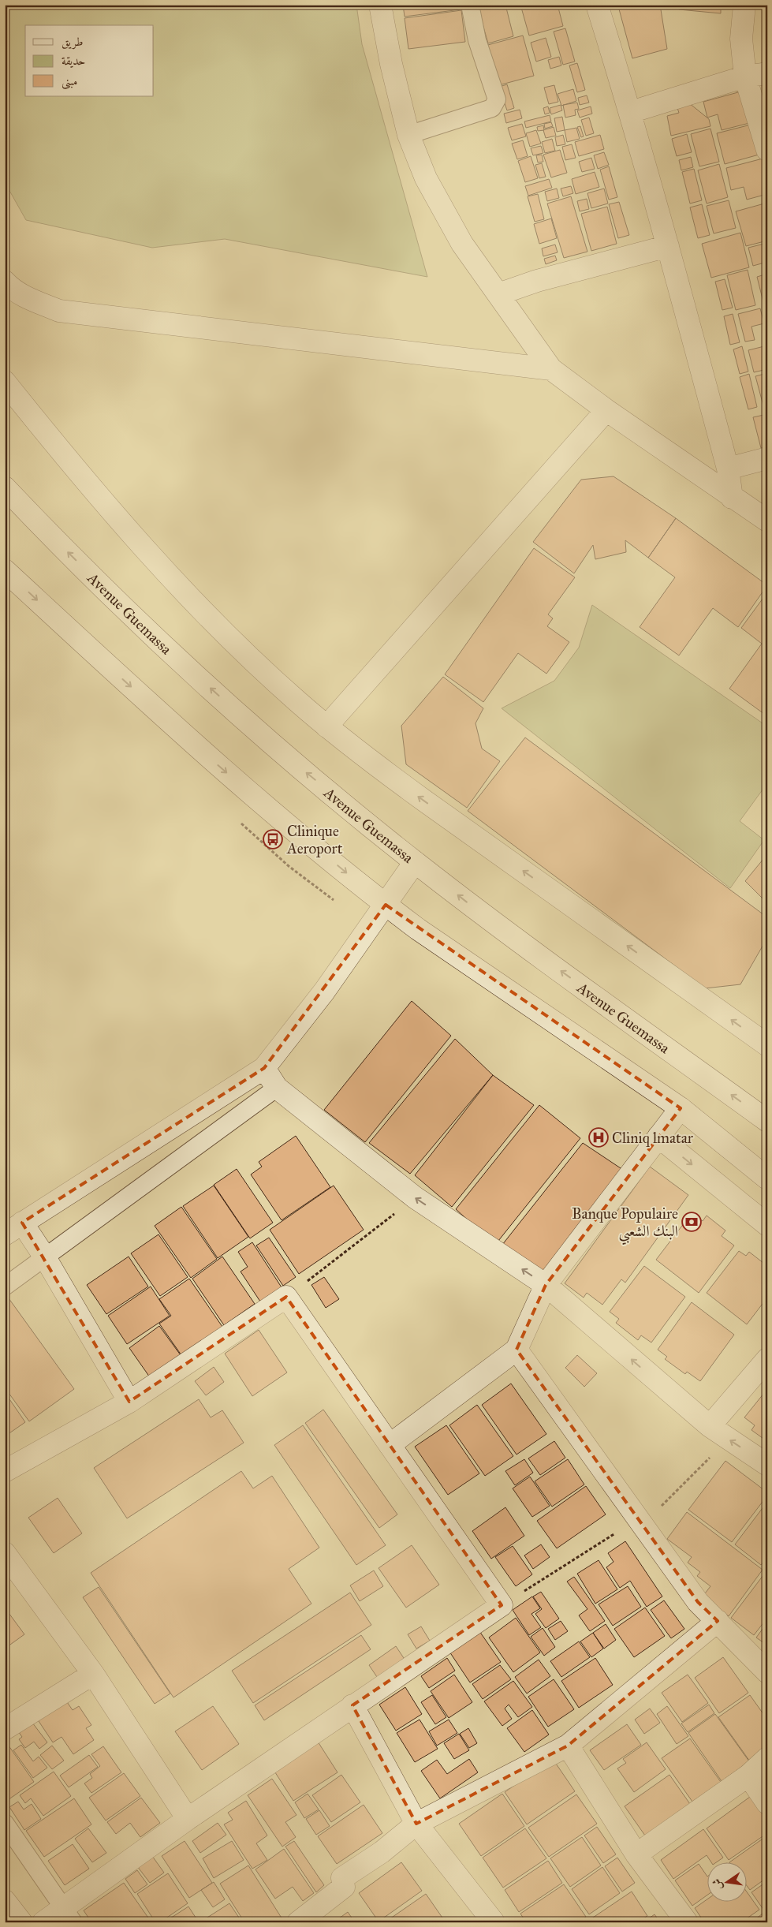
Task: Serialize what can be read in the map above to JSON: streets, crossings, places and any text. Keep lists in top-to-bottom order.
{
  "streets": {
    "street": ["Avenue Guemassa"]
  },
  "places": {
    "bus stop": ["Clinique Aeroport"],
    "hospital": ["Cliniq lmatar"],
    "bank": ["Banque Populaire البنك الشعبي"]
  },
  "legend": ["طريق", "حديقة", "مبنى"],
  "north": "left"
}
